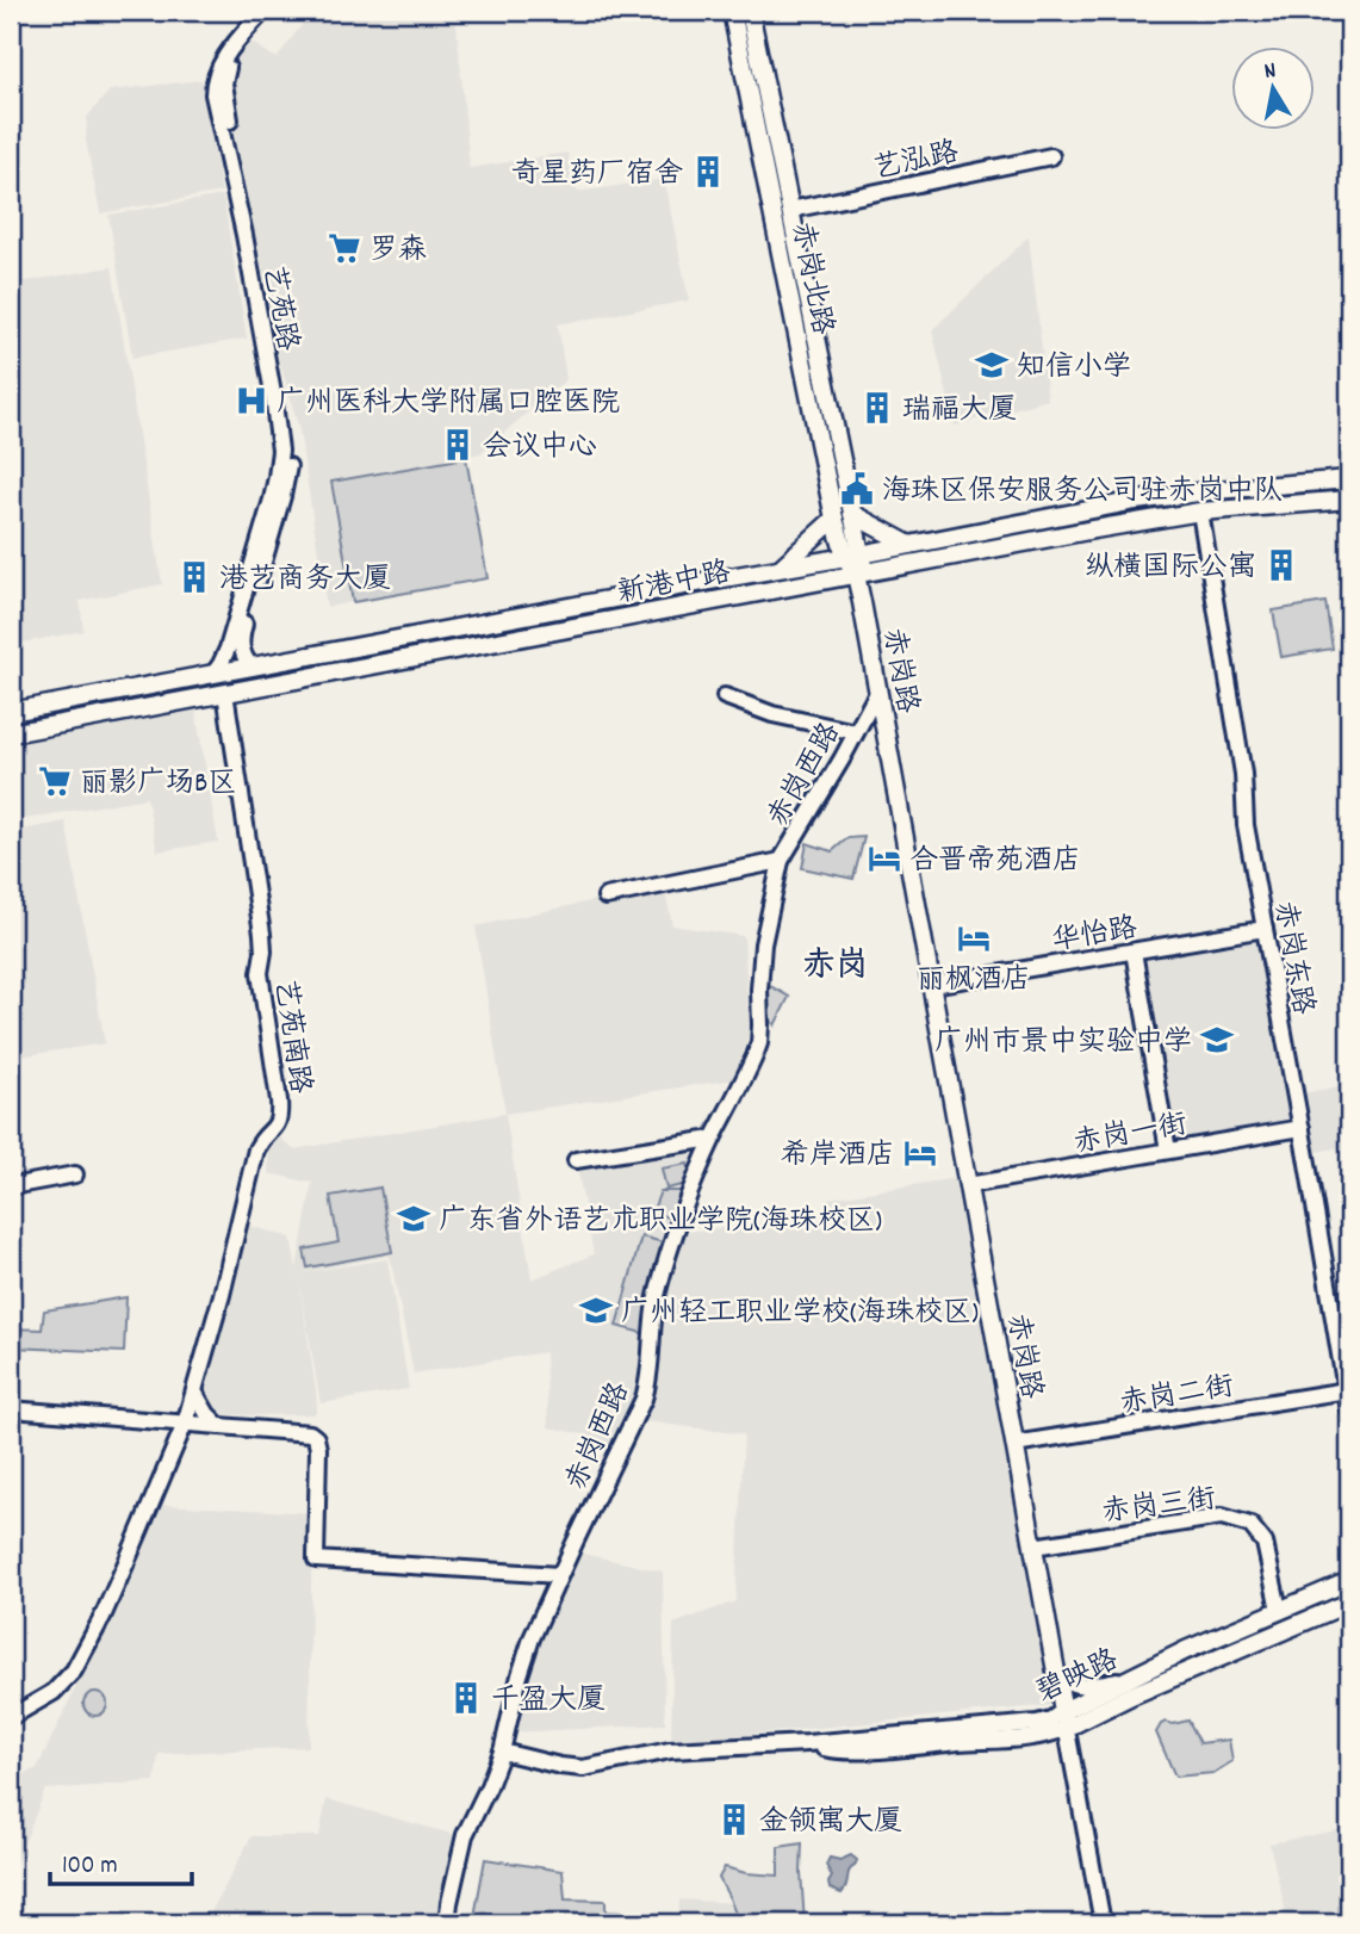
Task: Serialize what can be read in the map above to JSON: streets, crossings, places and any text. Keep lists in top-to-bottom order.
{
  "streets": {
    "main road": [
      "赤岗北路",
      "新港中路",
      "赤岗路",
      "碧映路"
    ],
    "street": [
      "艺泓路",
      "艺苑路",
      "赤岗西路",
      "华怡路",
      "赤岗东路",
      "艺苑南路",
      "赤岗一街",
      "赤岗二街",
      "赤岗三街"
    ]
  },
  "crossings": [
    ["艺泓路", "赤岗北路"],
    ["赤岗北路", "新港中路"],
    ["赤岗北路", "赤岗路"],
    ["艺苑路", "新港中路"],
    ["新港中路", "赤岗路"],
    ["新港中路", "赤岗东路"],
    ["新港中路", "艺苑南路"],
    ["赤岗路", "赤岗西路"],
    ["赤岗路", "华怡路"],
    ["赤岗路", "赤岗一街"],
    ["赤岗路", "赤岗二街"],
    ["赤岗路", "赤岗三街"],
    ["赤岗路", "碧映路"],
    ["赤岗西路", "碧映路"],
    ["华怡路", "赤岗东路"],
    ["赤岗东路", "赤岗一街"],
    ["赤岗东路", "赤岗二街"],
    ["赤岗三街", "碧映路"]
  ],
  "districts": ["赤岗"],
  "places": {
    "building": [
      "奇星药厂宿舍",
      "瑞福大厦",
      "会议中心",
      "纵横国际公寓",
      "港艺商务大厦",
      "千盈大厦",
      "金领寓大厦"
    ],
    "supermarket": ["罗森", "丽影广场B区"],
    "school or university": [
      "知信小学",
      "广州市景中实验中学",
      "广东省外语艺术职业学院(海珠校区)",
      "广州轻工职业学校(海珠校区)"
    ],
    "hospital": ["广州医科大学附属口腔医院"],
    "public building": ["海珠区保安服务公司驻赤岗中队"],
    "hotel": ["合晋帝苑酒店", "丽枫酒店", "希岸酒店"]
  },
  "scale_bar": "100 m",
  "north": "top"
}
